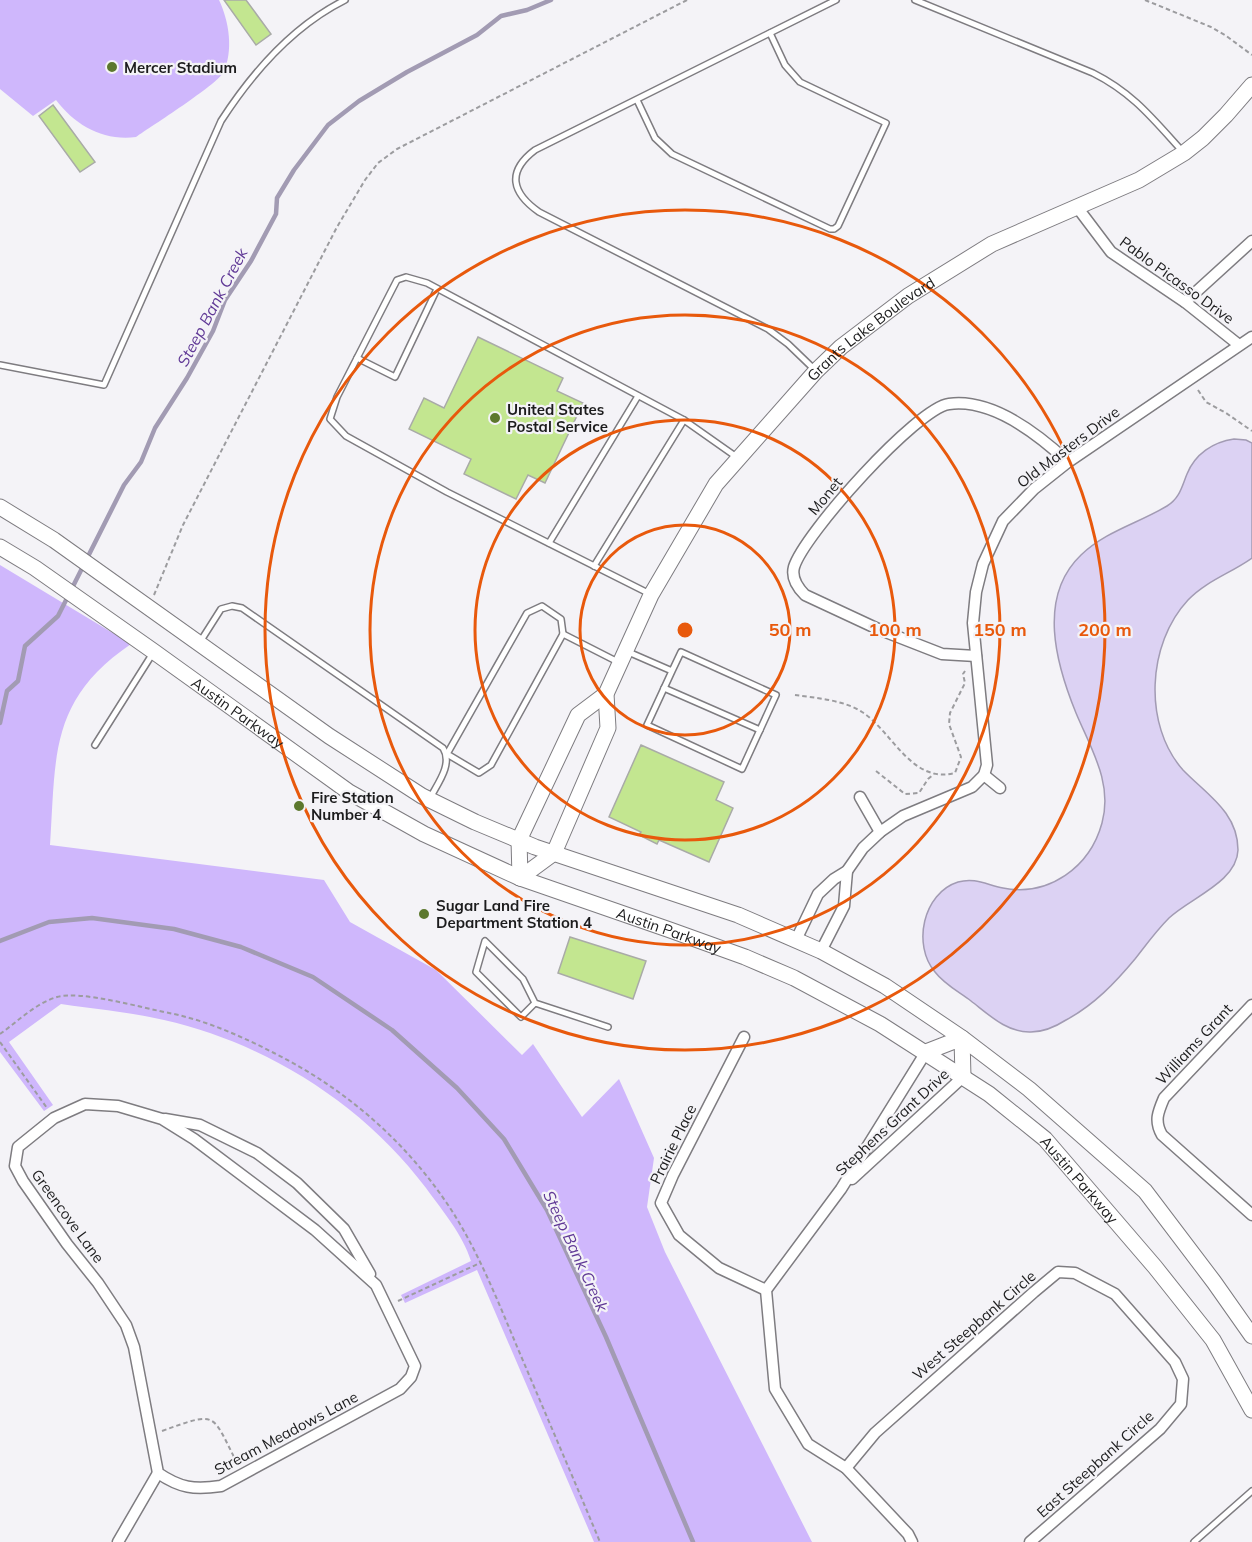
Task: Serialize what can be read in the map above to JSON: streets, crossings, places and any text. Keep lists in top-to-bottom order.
{
  "streets": {
    "main road": ["Grants Lake Boulevard", "Austin Parkway"],
    "street": [
      "Pablo Picasso Drive",
      "Old Masters Drive",
      "Monet",
      "Williams Grant",
      "Stephens Grant Drive",
      "Prairie Place",
      "Greencove Lane",
      "West Steepbank Circle",
      "Stream Meadows Lane",
      "East Steepbank Circle"
    ]
  },
  "crossings": [
    ["Pablo Picasso Drive", "Grants Lake Boulevard"],
    ["Pablo Picasso Drive", "Old Masters Drive"],
    ["Grants Lake Boulevard", "Austin Parkway"],
    ["Old Masters Drive", "Monet"],
    ["Austin Parkway", "Stephens Grant Drive"],
    ["Stephens Grant Drive", "Prairie Place"],
    ["Greencove Lane", "Stream Meadows Lane"],
    ["West Steepbank Circle", "East Steepbank Circle"]
  ],
  "water": ["Steep Bank Creek"],
  "places": [
    "Mercer Stadium",
    "United States Postal Service",
    "Fire Station Number 4",
    "Sugar Land Fire Department Station 4"
  ],
  "rings": [
    "50 m",
    "100 m",
    "150 m",
    "200 m"
  ]
}
